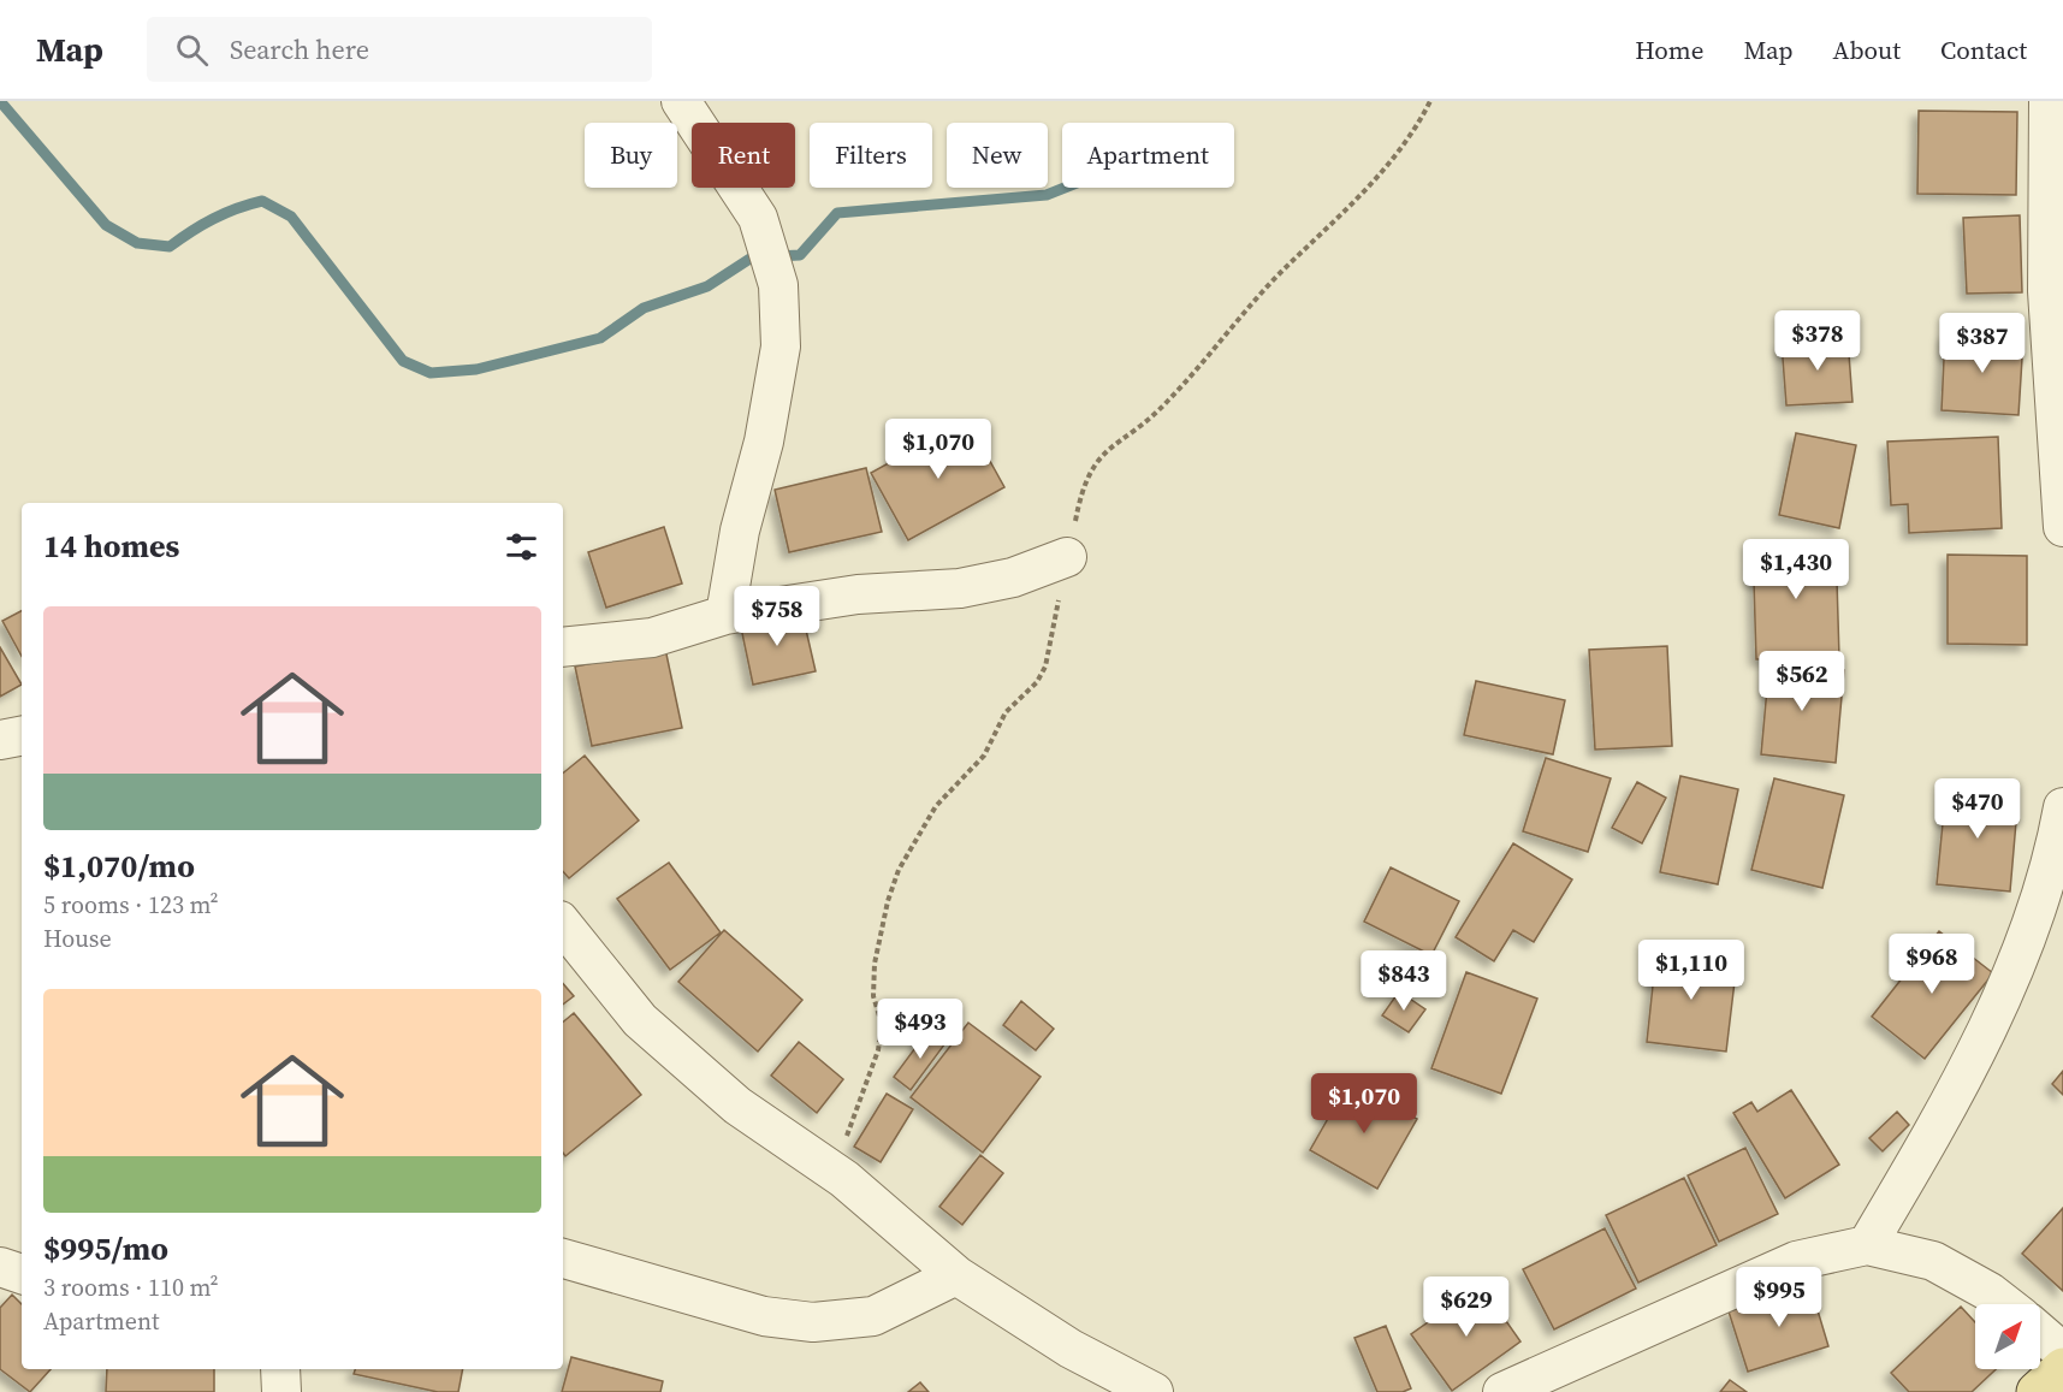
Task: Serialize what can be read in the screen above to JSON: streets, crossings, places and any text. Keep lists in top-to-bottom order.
{
  "north": "top right",
  "page": {
    "header": "Map",
    "search": "Search here",
    "nav": [
      "Home",
      "Map",
      "About",
      "Contact"
    ],
    "chip": [
      "Buy",
      "Rent",
      "Filters",
      "New",
      "Apartment"
    ],
    "price": [
      "$378",
      "$387",
      "$1,070",
      "$1,430",
      "$758",
      "$562",
      "$470",
      "$968",
      "$1,110",
      "$843",
      "$493",
      "$1,070",
      "$995",
      "$629"
    ],
    "heading": "14 homes",
    "list": [
      {
        "name": "$1,070/mo",
        "note": "5 rooms · 123 m² · House"
      },
      {
        "name": "$995/mo",
        "note": "3 rooms · 110 m² · Apartment"
      }
    ]
  }
}
